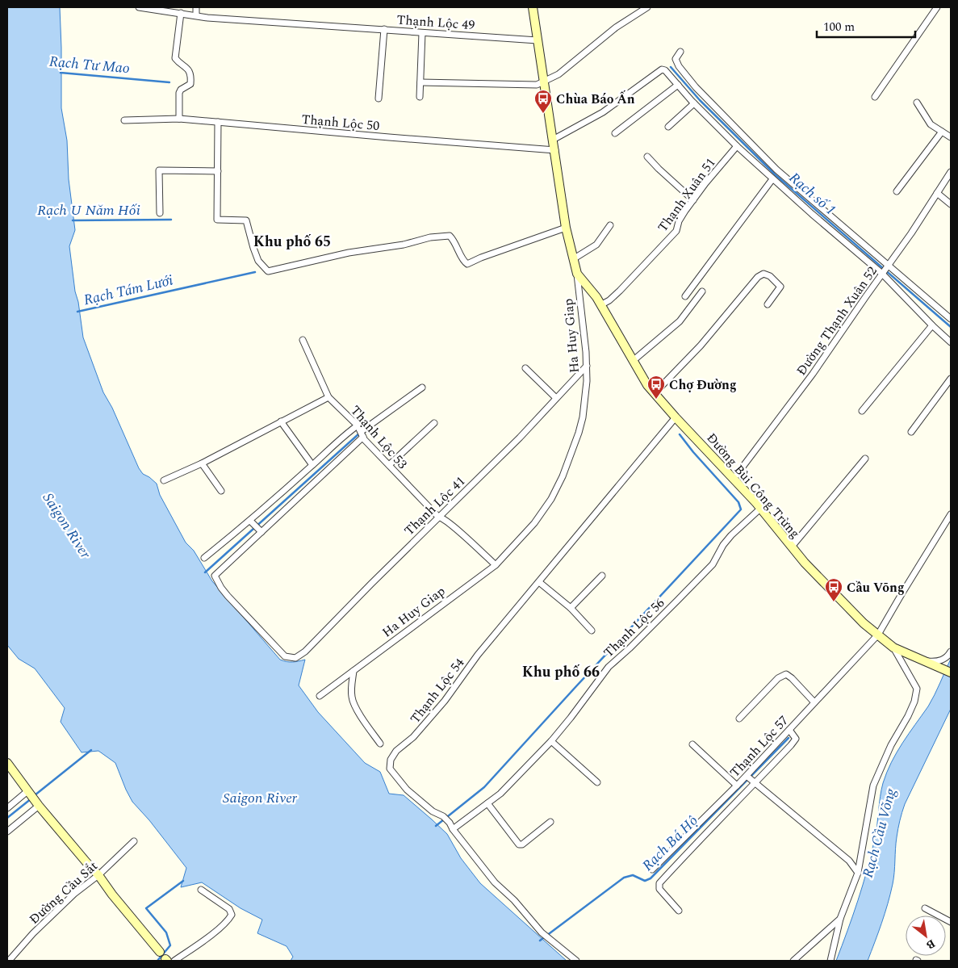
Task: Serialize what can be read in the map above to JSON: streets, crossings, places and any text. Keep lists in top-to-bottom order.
{
  "streets": {
    "street": [
      "Thạnh Lộc 49",
      "Thạnh Lộc 50",
      "Thạnh Xuân 51",
      "Đường Thạnh Xuân 52",
      "Ha Huy Giap",
      "Thạnh Lộc 53",
      "Đường Bùi Công Trừng",
      "Thạnh Lộc 41",
      "Thạnh Lộc 56",
      "Thạnh Lộc 54",
      "Thạnh Lộc 57",
      "Đường Cầu Sắt"
    ]
  },
  "crossings": [
    ["Thạnh Lộc 49", "Ha Huy Giap"],
    ["Thạnh Lộc 50", "Ha Huy Giap"],
    ["Thạnh Xuân 51", "Đường Bùi Công Trừng"],
    ["Đường Thạnh Xuân 52", "Đường Bùi Công Trừng"],
    ["Ha Huy Giap", "Thạnh Lộc 53"],
    ["Ha Huy Giap", "Đường Bùi Công Trừng"],
    ["Ha Huy Giap", "Thạnh Lộc 41"],
    ["Thạnh Lộc 53", "Thạnh Lộc 41"],
    ["Đường Bùi Công Trừng", "Thạnh Lộc 56"],
    ["Đường Bùi Công Trừng", "Thạnh Lộc 54"],
    ["Đường Bùi Công Trừng", "Thạnh Lộc 57"],
    ["Thạnh Lộc 56", "Thạnh Lộc 54"]
  ],
  "districts": ["Khu phố 65", "Khu phố 66"],
  "water": [
    "Rạch Tư Mao",
    "Rạch số 1",
    "Rạch U Năm Hối",
    "Rạch Tám Lưới",
    "Saigon River",
    "Rạch Cầu Võng",
    "Rạch Bá Hộ"
  ],
  "places": {
    "bus stop": ["Chùa Báo Ấn", "Chợ Đường", "Cầu Võng"]
  },
  "scale_bar": "100 m",
  "north": "bottom right"
}
